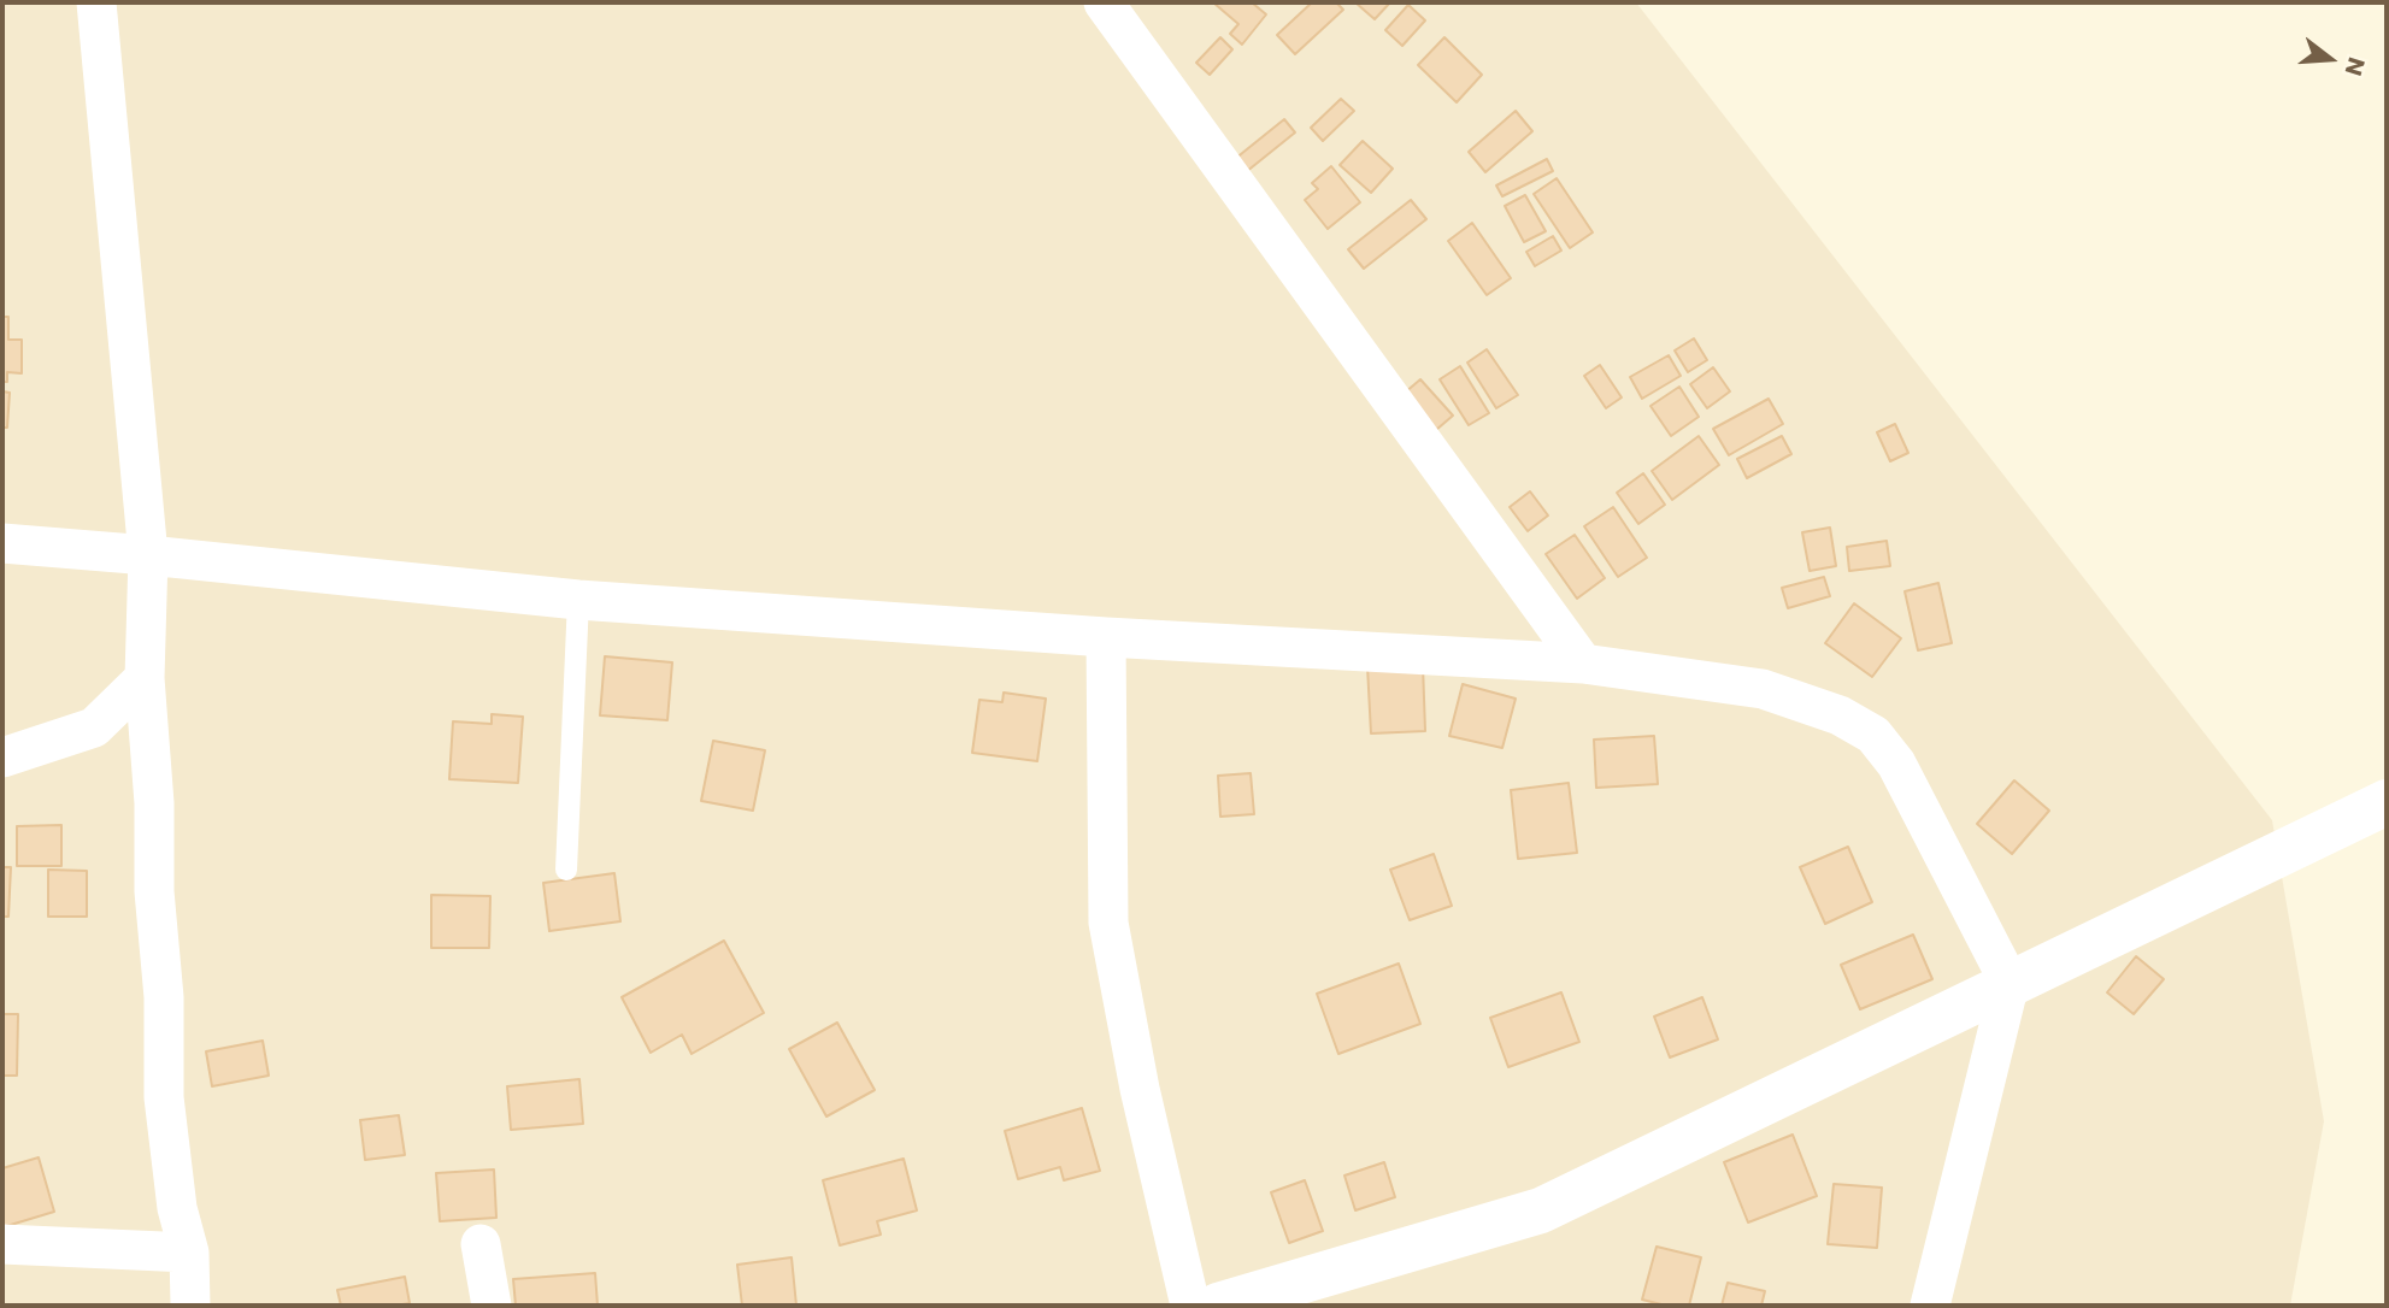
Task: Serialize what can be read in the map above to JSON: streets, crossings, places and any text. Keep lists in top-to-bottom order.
{
  "north": "right"
}
